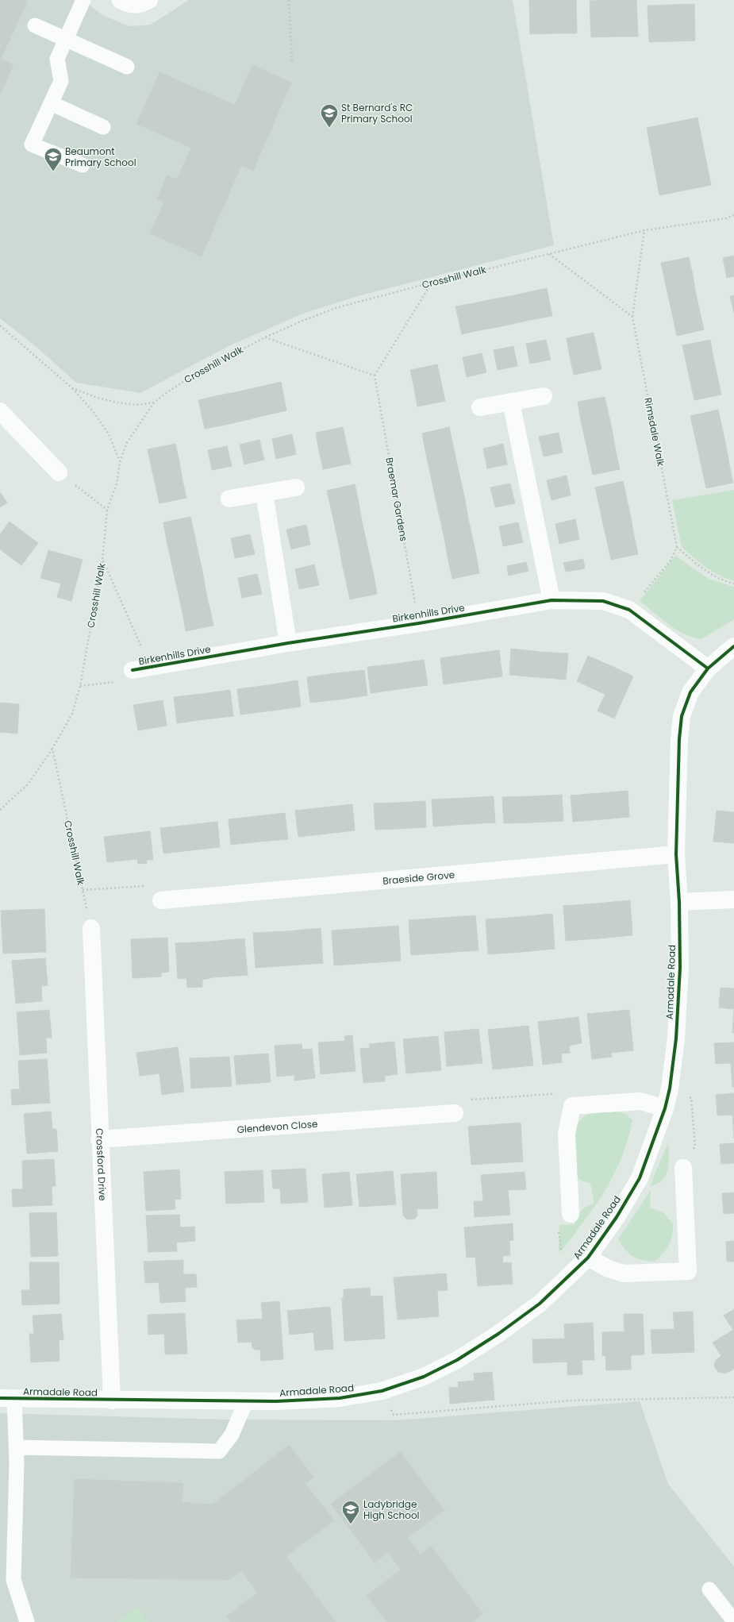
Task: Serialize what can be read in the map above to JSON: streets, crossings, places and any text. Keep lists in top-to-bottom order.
{
  "streets": {
    "street": [
      "Birkenhills Drive",
      "Braeside Grove",
      "Armadale Road",
      "Glendevon Close",
      "Crossford Drive"
    ],
    "path": ["Crosshill Walk", "Rimsdale Walk", "Braemar Gardens"]
  },
  "crossings": [
    ["Crosshill Walk", "Rimsdale Walk"],
    ["Crosshill Walk", "Crossford Drive"],
    ["Braemar Gardens", "Birkenhills Drive"],
    ["Birkenhills Drive", "Armadale Road"],
    ["Braeside Grove", "Armadale Road"],
    ["Armadale Road", "Crossford Drive"],
    ["Glendevon Close", "Crossford Drive"]
  ],
  "places": {
    "school or university": ["St Bernard's RC Primary School", "Beaumont Primary School", "Ladybridge High School"]
  }
}
